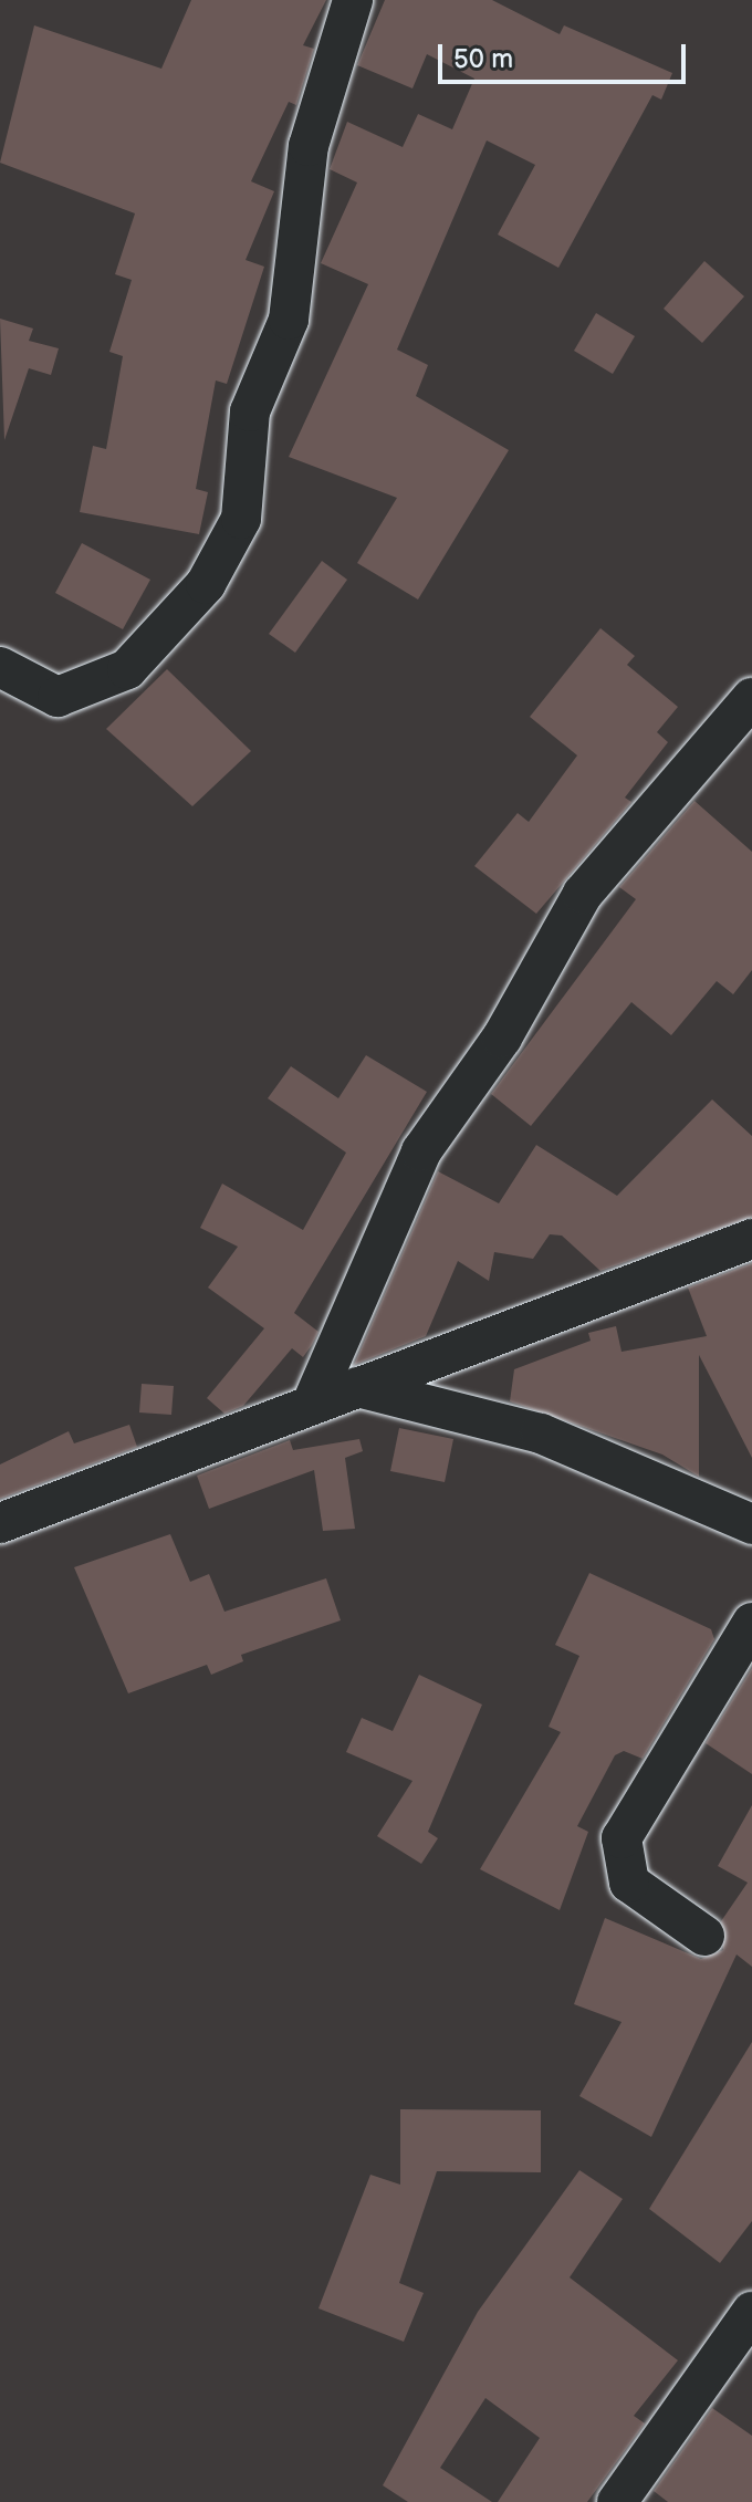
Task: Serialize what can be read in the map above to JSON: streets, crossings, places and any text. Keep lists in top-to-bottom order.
{
  "scale_bar": "50 m"
}
